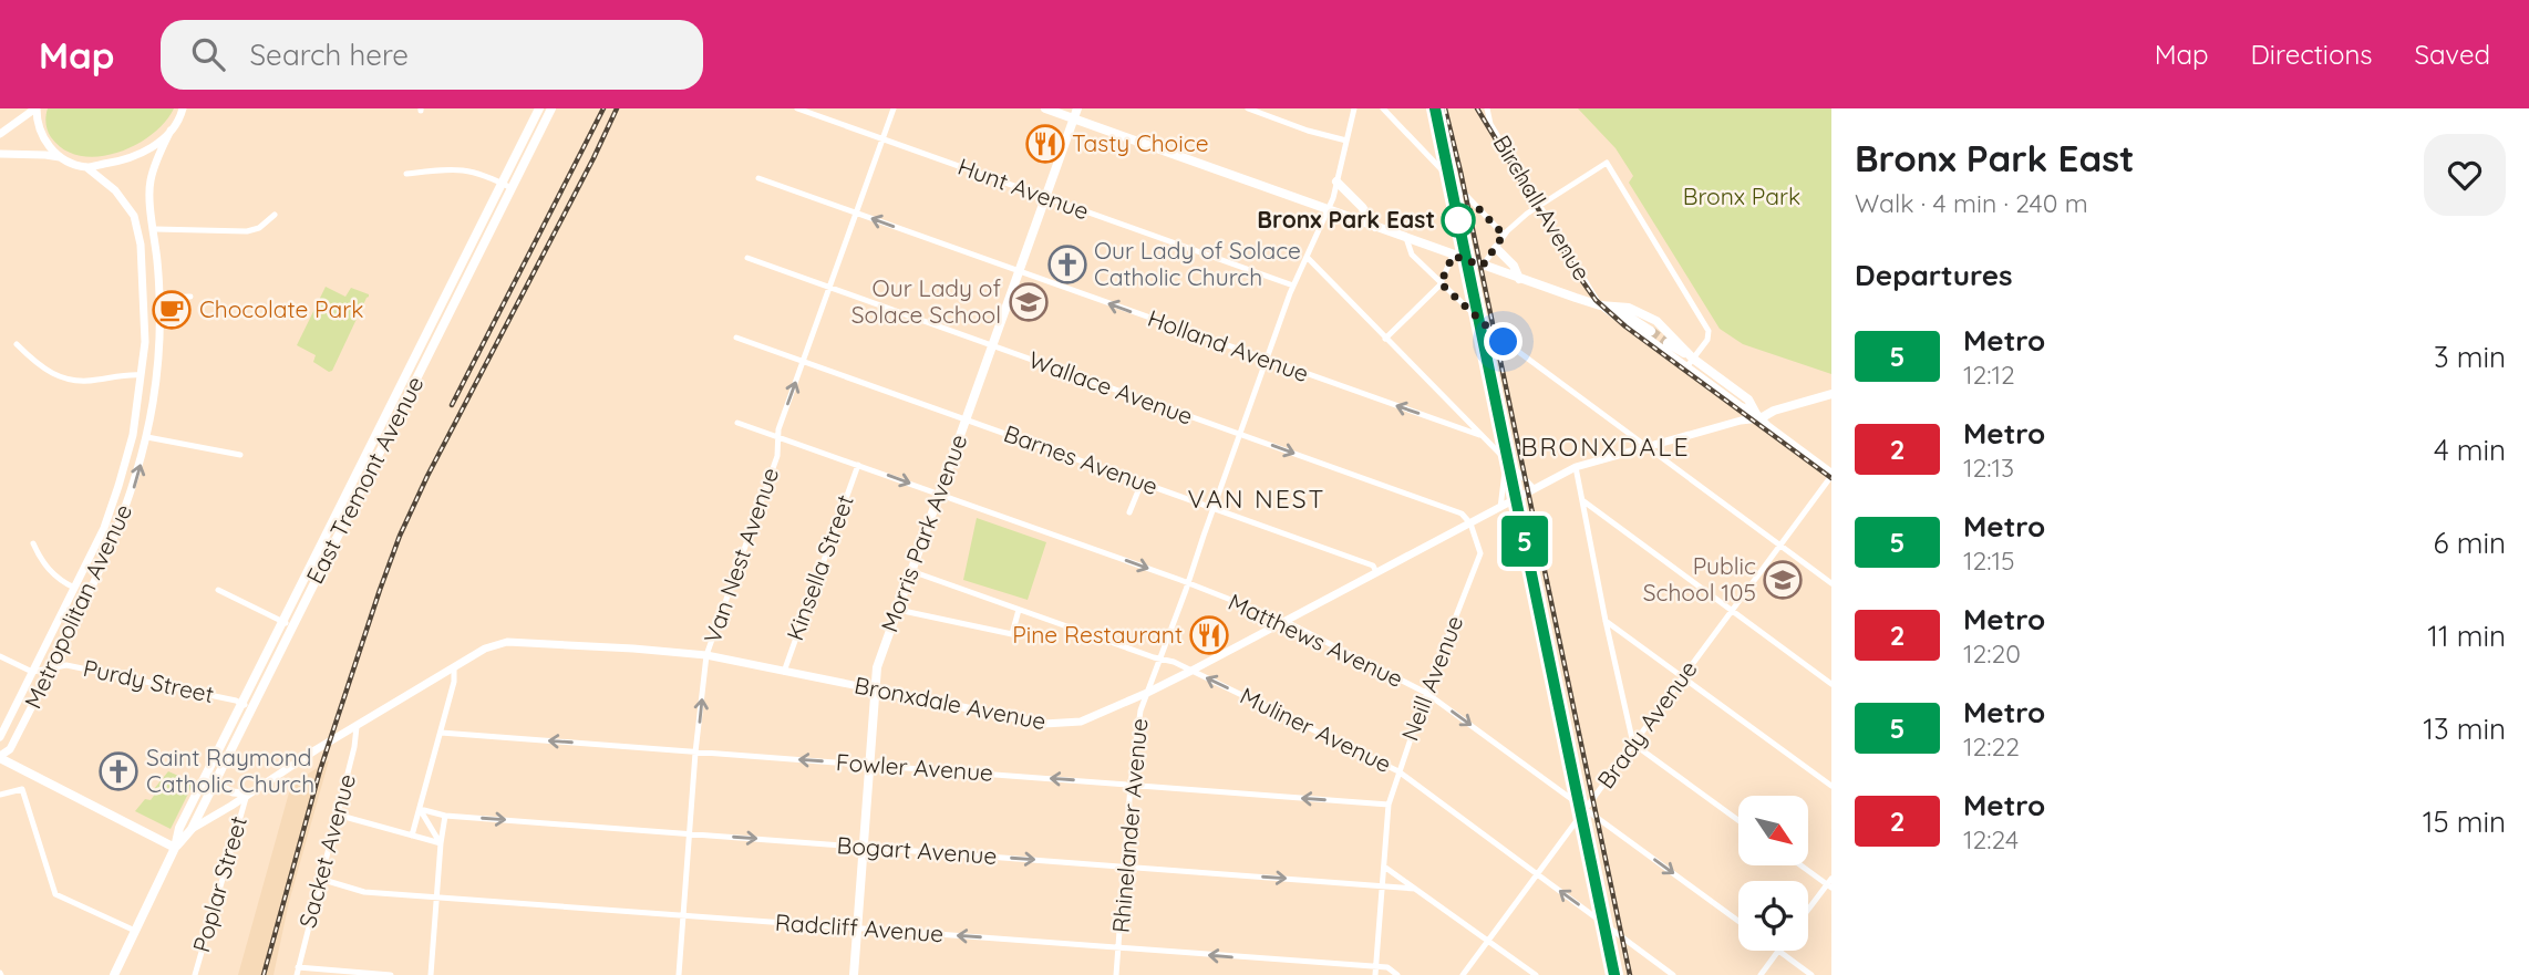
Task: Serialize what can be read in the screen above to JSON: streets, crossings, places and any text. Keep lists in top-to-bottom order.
{
  "streets": {
    "main road": ["East Tremont Avenue", "Morris Park Avenue", "Bronxdale Avenue"],
    "street": [
      "Hunt Avenue",
      "Birchall Avenue",
      "Holland Avenue",
      "Wallace Avenue",
      "Barnes Avenue",
      "Van Nest Avenue",
      "Kinsella Street",
      "Metropolitan Avenue",
      "Matthews Avenue",
      "Neill Avenue",
      "Purdy Street",
      "Brady Avenue",
      "Muliner Avenue",
      "Fowler Avenue",
      "Rhinelander Avenue",
      "Sacket Avenue",
      "Bogart Avenue",
      "Poplar Street",
      "Radcliff Avenue"
    ]
  },
  "crossings": [
    ["Hunt Avenue", "Morris Park Avenue"],
    ["Hunt Avenue", "Van Nest Avenue"],
    ["Hunt Avenue", "Rhinelander Avenue"],
    ["Holland Avenue", "Morris Park Avenue"],
    ["Holland Avenue", "Van Nest Avenue"],
    ["Holland Avenue", "Rhinelander Avenue"],
    ["Wallace Avenue", "Morris Park Avenue"],
    ["Wallace Avenue", "Van Nest Avenue"],
    ["Wallace Avenue", "Neill Avenue"],
    ["Wallace Avenue", "Bronxdale Avenue"],
    ["Wallace Avenue", "Rhinelander Avenue"],
    ["Barnes Avenue", "Morris Park Avenue"],
    ["Barnes Avenue", "Van Nest Avenue"],
    ["Barnes Avenue", "Bronxdale Avenue"],
    ["Barnes Avenue", "Rhinelander Avenue"],
    ["East Tremont Avenue", "Purdy Street"],
    ["East Tremont Avenue", "Bronxdale Avenue"],
    ["Morris Park Avenue", "Matthews Avenue"],
    ["Morris Park Avenue", "Bronxdale Avenue"],
    ["Morris Park Avenue", "Muliner Avenue"],
    ["Morris Park Avenue", "Fowler Avenue"],
    ["Morris Park Avenue", "Bogart Avenue"],
    ["Morris Park Avenue", "Radcliff Avenue"],
    ["Van Nest Avenue", "Matthews Avenue"],
    ["Van Nest Avenue", "Bronxdale Avenue"],
    ["Van Nest Avenue", "Fowler Avenue"],
    ["Van Nest Avenue", "Bogart Avenue"],
    ["Van Nest Avenue", "Radcliff Avenue"],
    ["Kinsella Street", "Matthews Avenue"],
    ["Kinsella Street", "Bronxdale Avenue"],
    ["Metropolitan Avenue", "Purdy Street"],
    ["Matthews Avenue", "Neill Avenue"],
    ["Matthews Avenue", "Bronxdale Avenue"],
    ["Matthews Avenue", "Brady Avenue"],
    ["Matthews Avenue", "Rhinelander Avenue"],
    ["Neill Avenue", "Bronxdale Avenue"],
    ["Neill Avenue", "Muliner Avenue"],
    ["Neill Avenue", "Fowler Avenue"],
    ["Neill Avenue", "Bogart Avenue"],
    ["Neill Avenue", "Radcliff Avenue"],
    ["Bronxdale Avenue", "Muliner Avenue"],
    ["Bronxdale Avenue", "Rhinelander Avenue"],
    ["Bronxdale Avenue", "Sacket Avenue"],
    ["Bronxdale Avenue", "Poplar Street"],
    ["Brady Avenue", "Muliner Avenue"],
    ["Muliner Avenue", "Rhinelander Avenue"],
    ["Fowler Avenue", "Rhinelander Avenue"],
    ["Rhinelander Avenue", "Bogart Avenue"],
    ["Rhinelander Avenue", "Radcliff Avenue"],
    ["Sacket Avenue", "Radcliff Avenue"]
  ],
  "one_way": [
    "Holland Avenue",
    "Matthews Avenue",
    "Muliner Avenue",
    "Fowler Avenue",
    "Bogart Avenue",
    "Radcliff Avenue"
  ],
  "districts": ["BRONXDALE", "VAN NEST"],
  "parks": ["Bronx Park"],
  "places": {
    "restaurant": ["Tasty Choice", "Pine Restaurant"],
    "other": ["Bronx Park East"],
    "church": ["Our Lady of Solace Catholic Church", "Saint Raymond Catholic Church"],
    "school or university": ["Our Lady of Solace School", "Public School 105"],
    "cafe": ["Chocolate Park"]
  },
  "lines": ["metro line 5"],
  "north": "bottom right",
  "page": {
    "header": "Map",
    "search": "Search here",
    "nav": ["Map", "Directions", "Saved"],
    "on_map": "5",
    "heading": [
      ["Bronx Park East", "Walk · 4 min · 240 m"],
      "Departures"
    ],
    "list": [
      {
        "mark": "5",
        "name": "Metro",
        "note": "12:12",
        "value": "3 min"
      },
      {
        "mark": "2",
        "name": "Metro",
        "note": "12:13",
        "value": "4 min"
      },
      {
        "mark": "5",
        "name": "Metro",
        "note": "12:15",
        "value": "6 min"
      },
      {
        "mark": "2",
        "name": "Metro",
        "note": "12:20",
        "value": "11 min"
      },
      {
        "mark": "5",
        "name": "Metro",
        "note": "12:22",
        "value": "13 min"
      },
      {
        "mark": "2",
        "name": "Metro",
        "note": "12:24",
        "value": "15 min"
      }
    ]
  }
}
